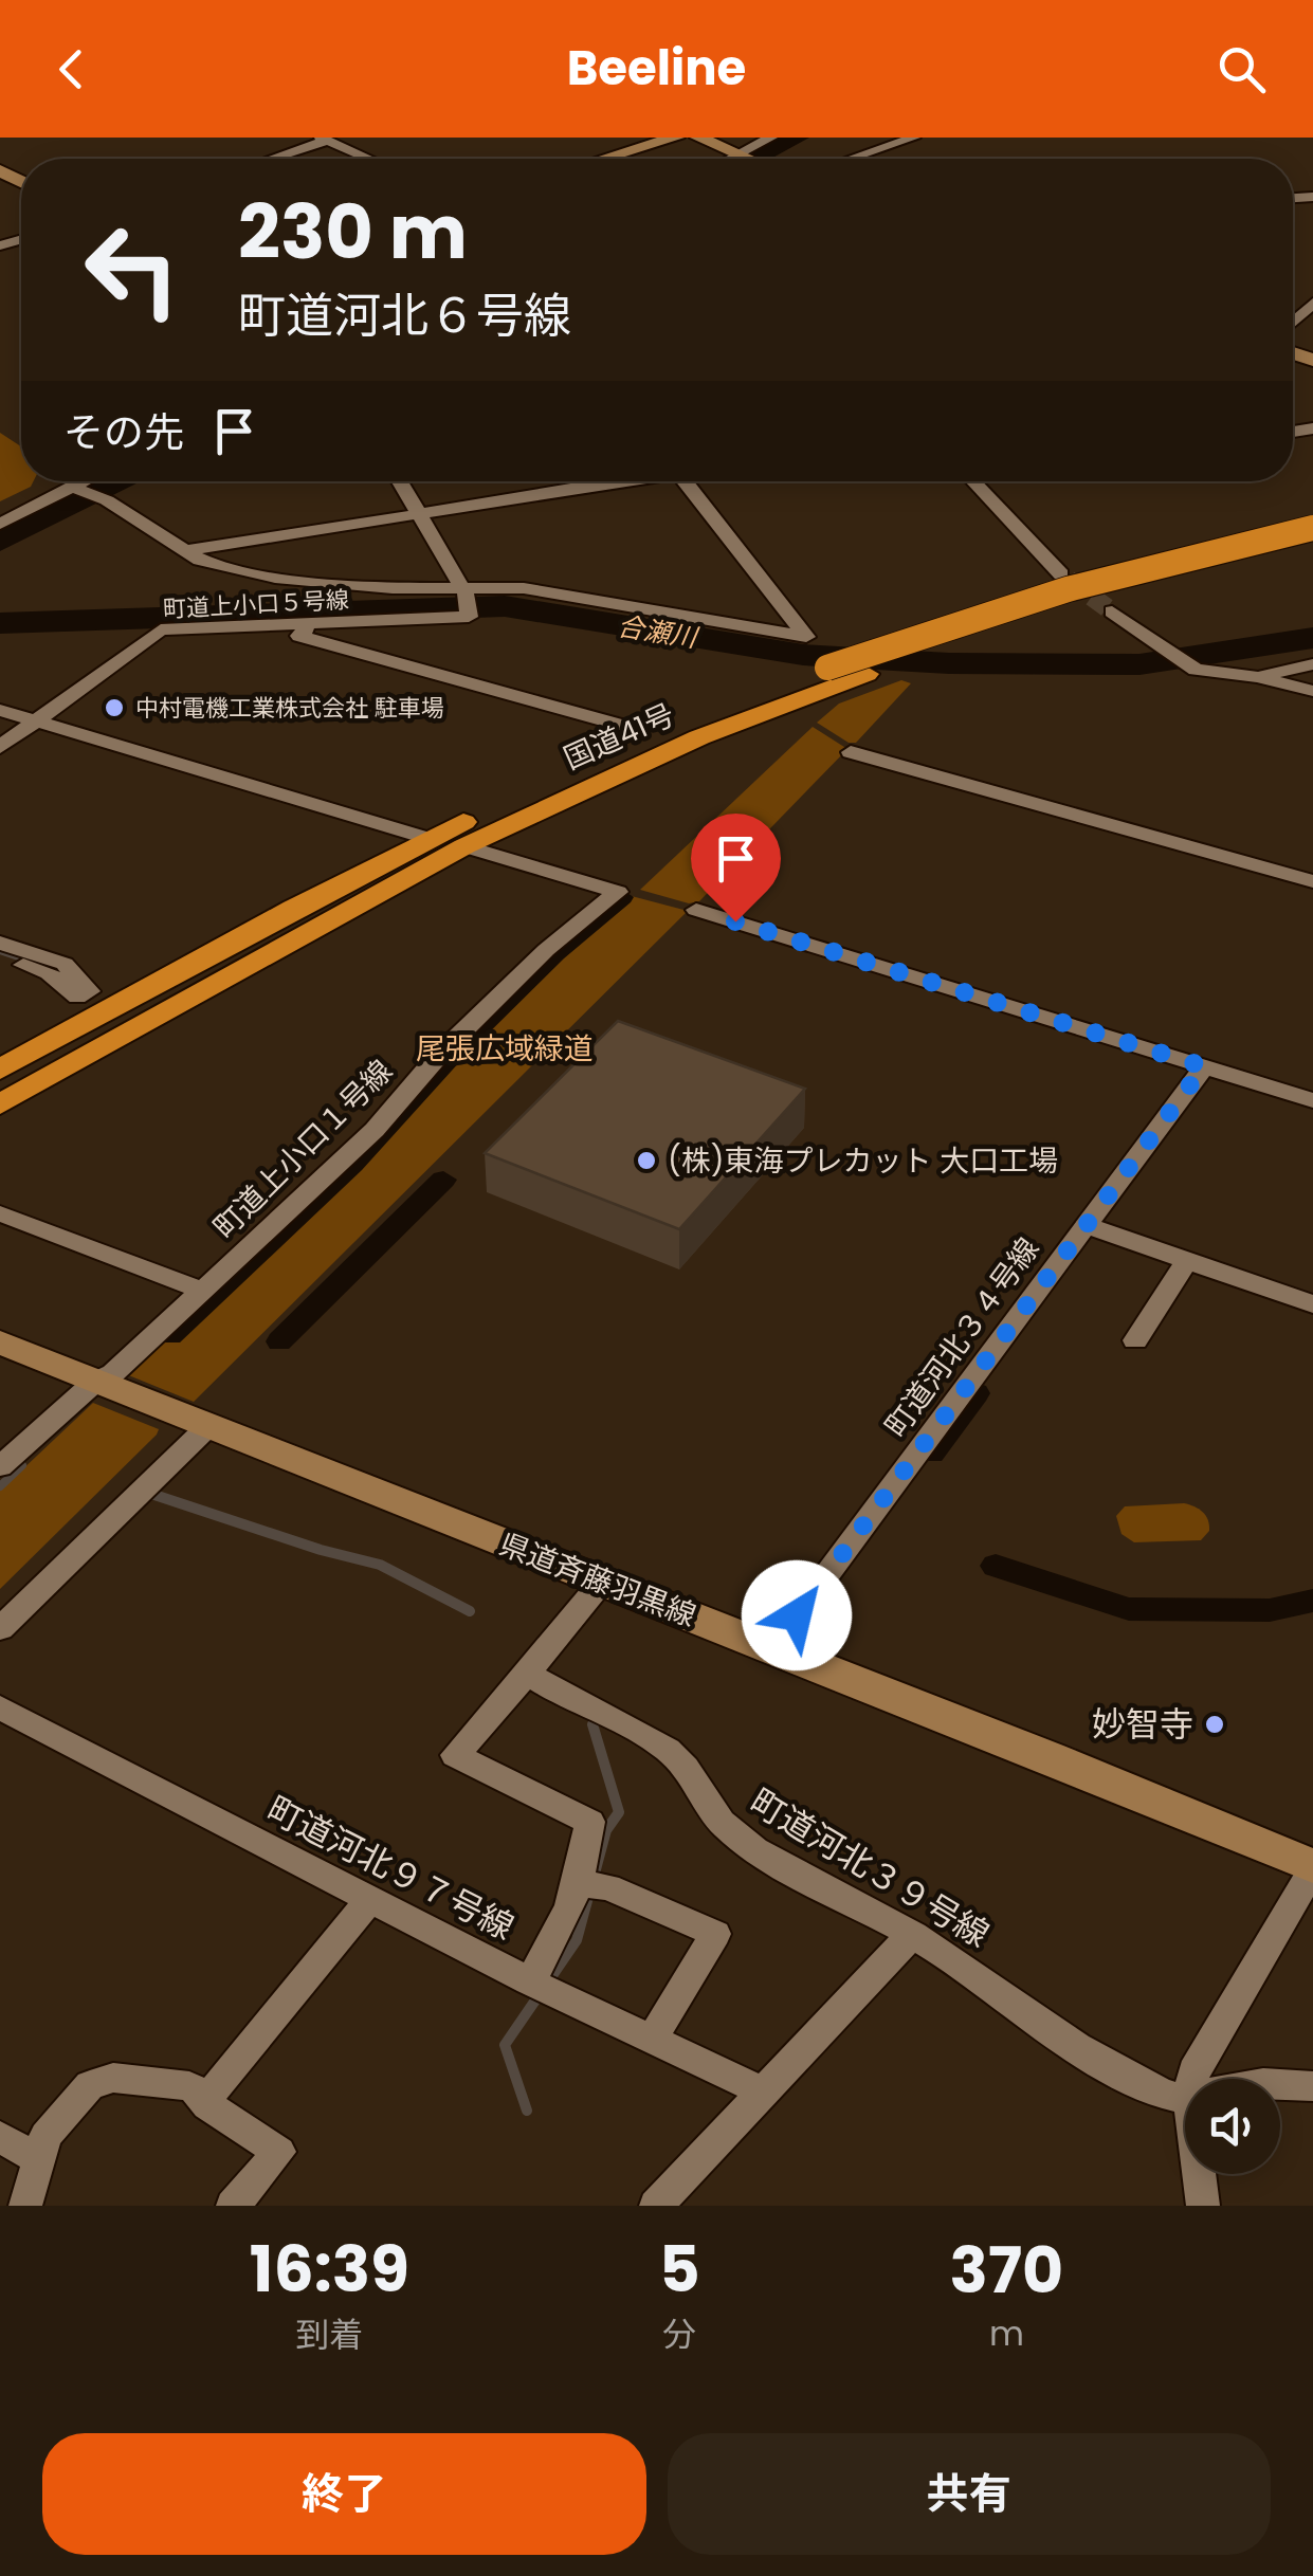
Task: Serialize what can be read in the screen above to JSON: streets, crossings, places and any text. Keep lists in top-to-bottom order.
{
  "streets": {
    "highway": ["国道41号"],
    "main road": ["県道斉藤羽黒線"],
    "street": [
      "町道上小口５号線",
      "町道上小口１号線",
      "町道河北３４号線",
      "町道河北９７号線",
      "町道河北３９号線"
    ]
  },
  "crossings": [
    ["国道41号", "町道上小口１号線"],
    ["町道上小口１号線", "県道斉藤羽黒線"],
    ["町道河北３４号線", "県道斉藤羽黒線"],
    ["町道河北９７号線", "町道河北３９号線"]
  ],
  "water": ["合瀬川"],
  "parks": ["尾張広域緑道"],
  "places": ["中村電機工業株式会社 駐車場", "(株)東海プレカット 大口工場", "妙智寺"],
  "page": {
    "header": "Beeline",
    "turn": ["230 m", "町道河北６号線"],
    "then": "その先",
    "eta": [
      "16:39",
      "到着",
      "5",
      "分",
      "370",
      "m"
    ],
    "buttons": ["終了", "共有"]
  }
}
